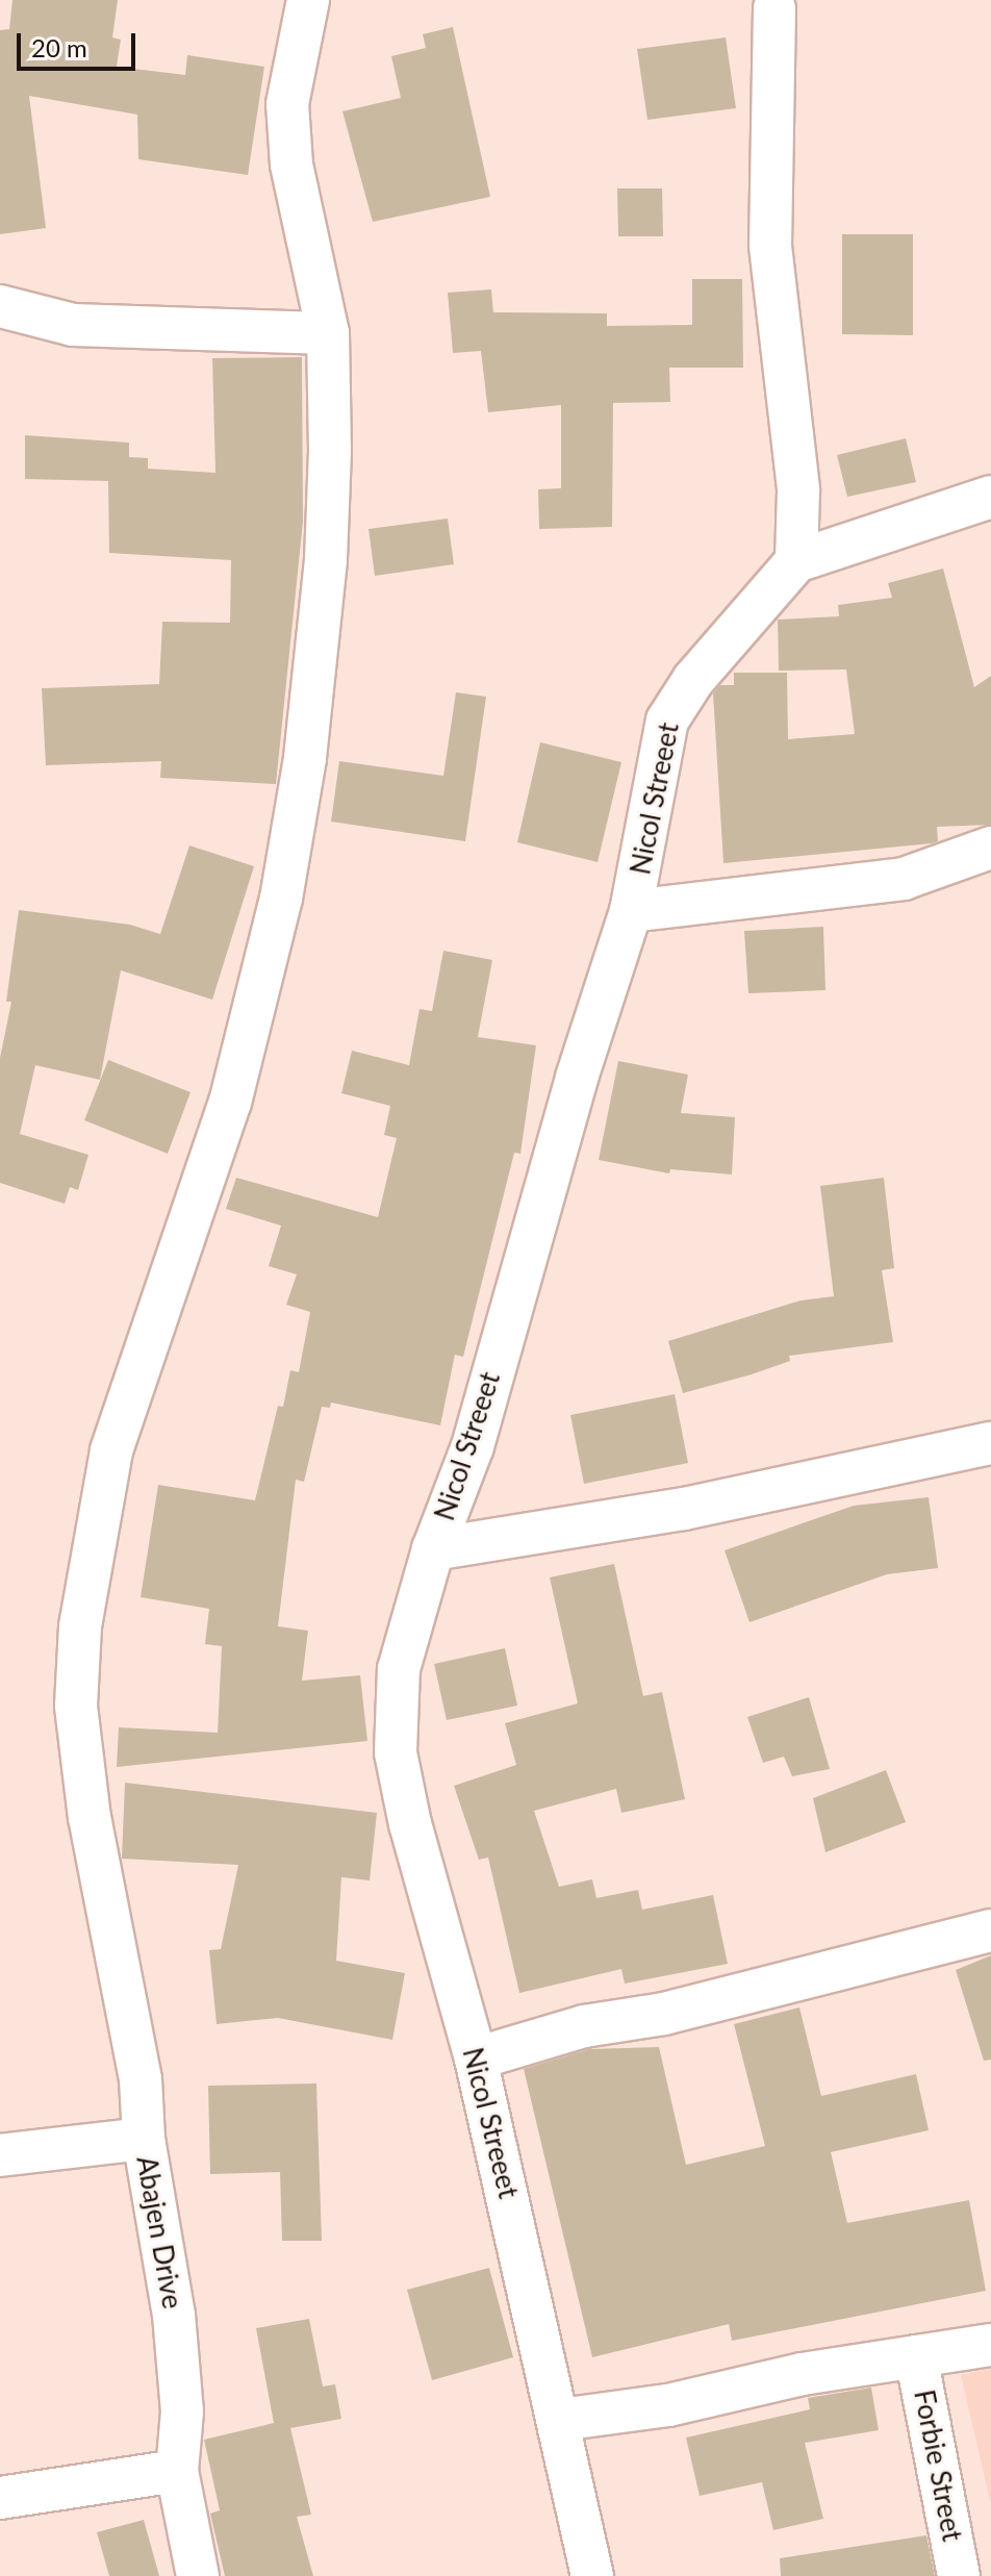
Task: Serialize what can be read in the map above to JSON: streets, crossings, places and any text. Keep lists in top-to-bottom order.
{
  "streets": {
    "street": ["Nicol Streeet", "Abajen Drive", "Forbie Street"]
  },
  "scale_bar": "20 m"
}
